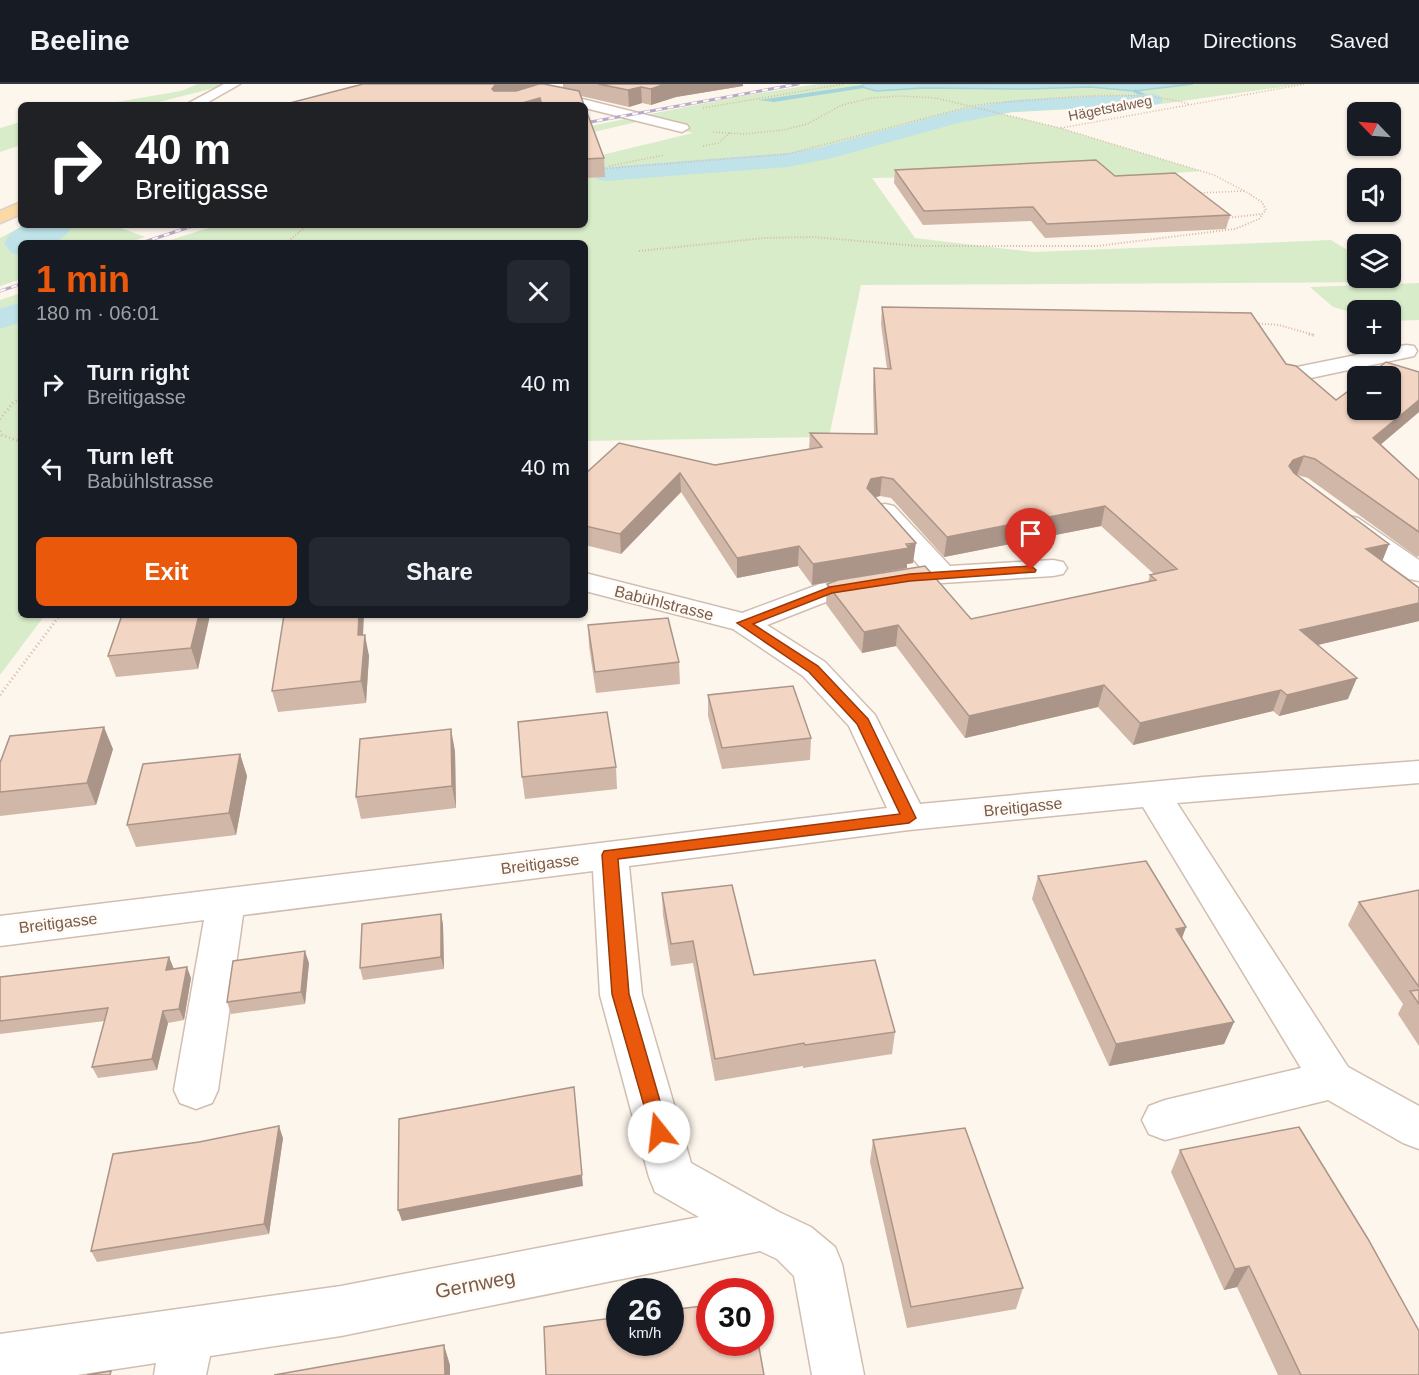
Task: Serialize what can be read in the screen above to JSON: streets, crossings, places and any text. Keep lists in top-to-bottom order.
{
  "streets": {
    "street": ["Babühlstrasse", "Breitigasse", "Gernweg"],
    "path": ["Hägetstalweg"]
  },
  "crossings": [
    ["Babühlstrasse", "Breitigasse"]
  ],
  "north": "top left",
  "page": {
    "header": "Beeline",
    "nav": ["Map", "Directions", "Saved"],
    "map_buttons": ["+", "−"],
    "turn": ["40 m", "Breitigasse"],
    "heading": ["1 min", "180 m · 06:01"],
    "list": [
      {
        "name": "Turn right",
        "note": "Breitigasse",
        "value": "40 m"
      },
      {
        "name": "Turn left",
        "note": "Babühlstrasse",
        "value": "40 m"
      }
    ],
    "buttons": ["Exit", "Share"],
    "speed": "26 km/h",
    "limit": "30"
  }
}
